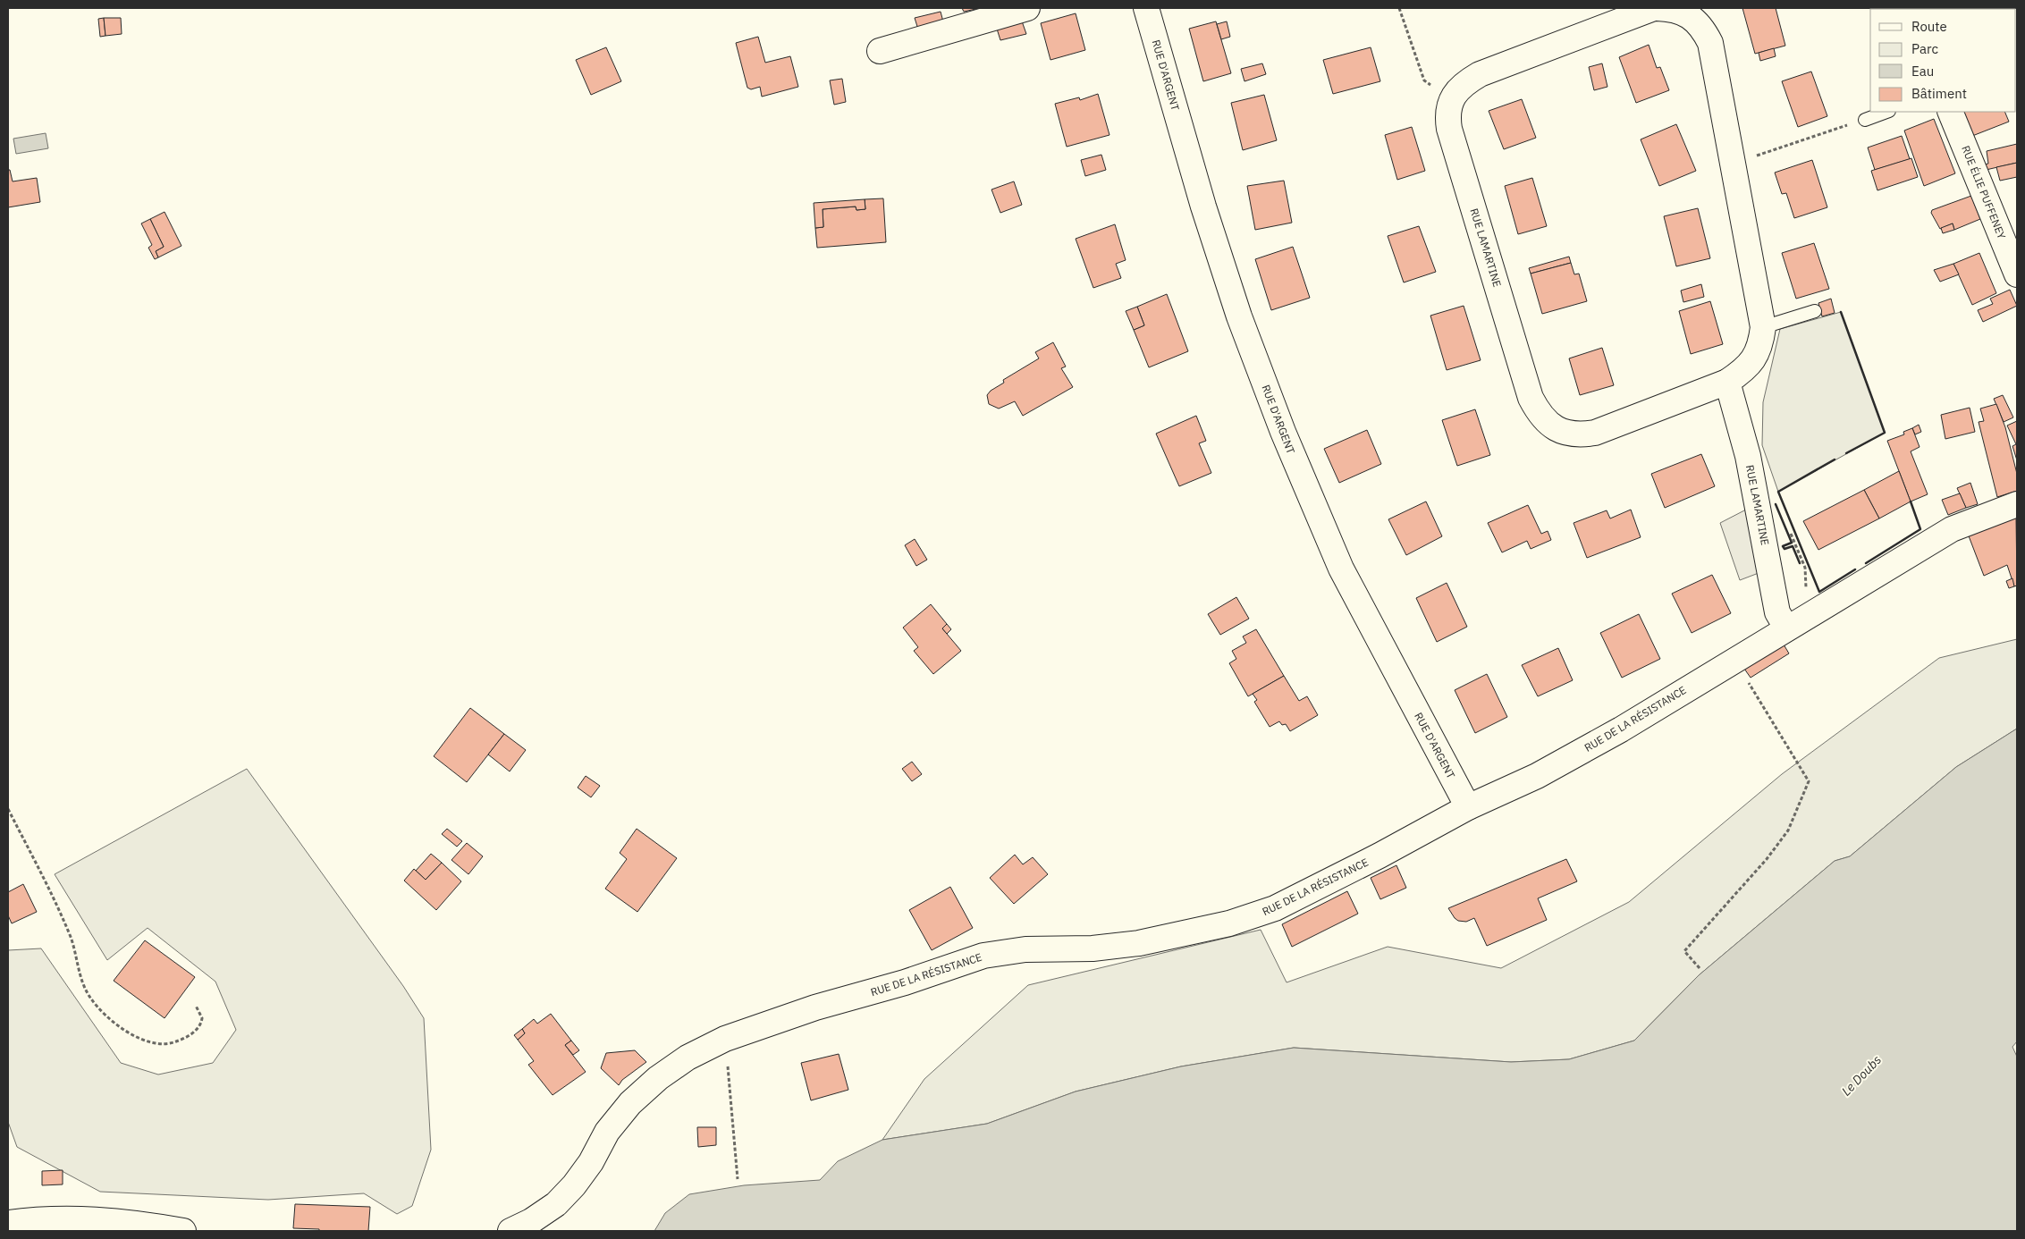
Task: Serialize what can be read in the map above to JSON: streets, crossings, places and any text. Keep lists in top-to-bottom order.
{
  "streets": {
    "street": [
      "RUE D'ARGENT",
      "RUE ÉLIE PUFFENEY",
      "RUE LAMARTINE",
      "RUE DE LA RÉSISTANCE"
    ]
  },
  "crossings": [
    ["RUE D'ARGENT", "RUE DE LA RÉSISTANCE"],
    ["RUE LAMARTINE", "RUE DE LA RÉSISTANCE"]
  ],
  "water": ["Le Doubs"],
  "legend": [
    "Route",
    "Parc",
    "Eau",
    "Bâtiment"
  ]
}
